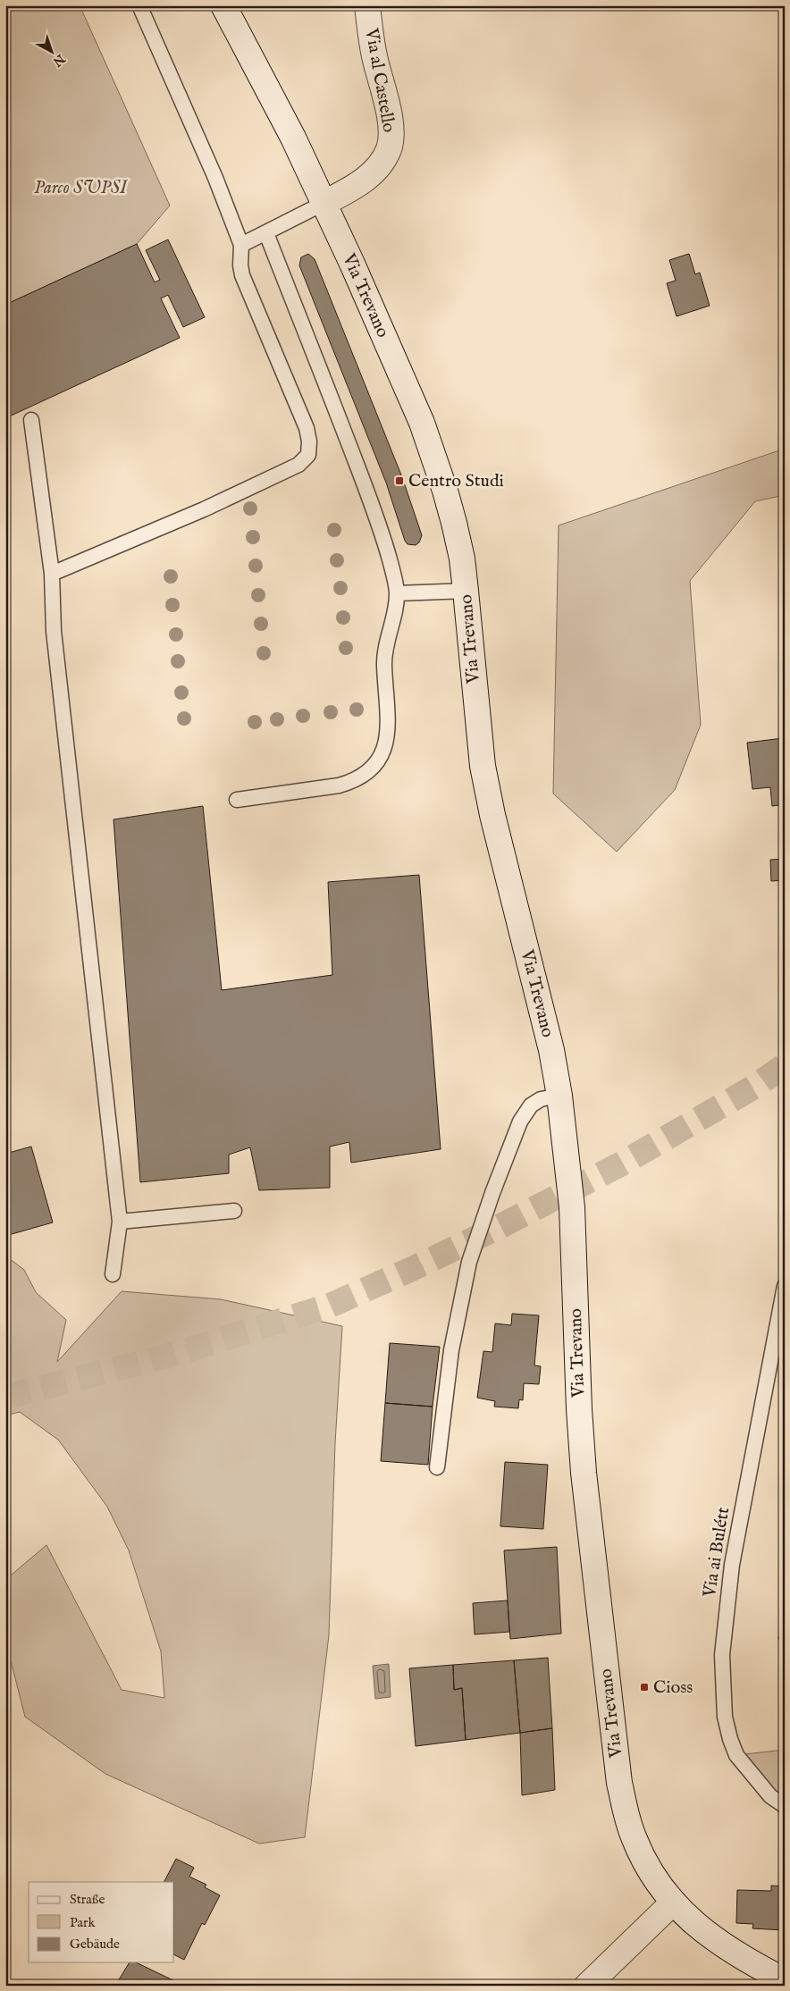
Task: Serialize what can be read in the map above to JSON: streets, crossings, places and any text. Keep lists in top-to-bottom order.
{
  "streets": {
    "main road": ["Via al Castello", "Via Trevano"],
    "lane": ["Via ai Bulétt"]
  },
  "crossings": [
    ["Via al Castello", "Via Trevano"]
  ],
  "parks": ["Parco SUPSI"],
  "places": {
    "transit": ["Centro Studi", "Cioss"]
  },
  "legend": ["Straße", "Park", "Gebäude"],
  "north": "bottom right"
}
